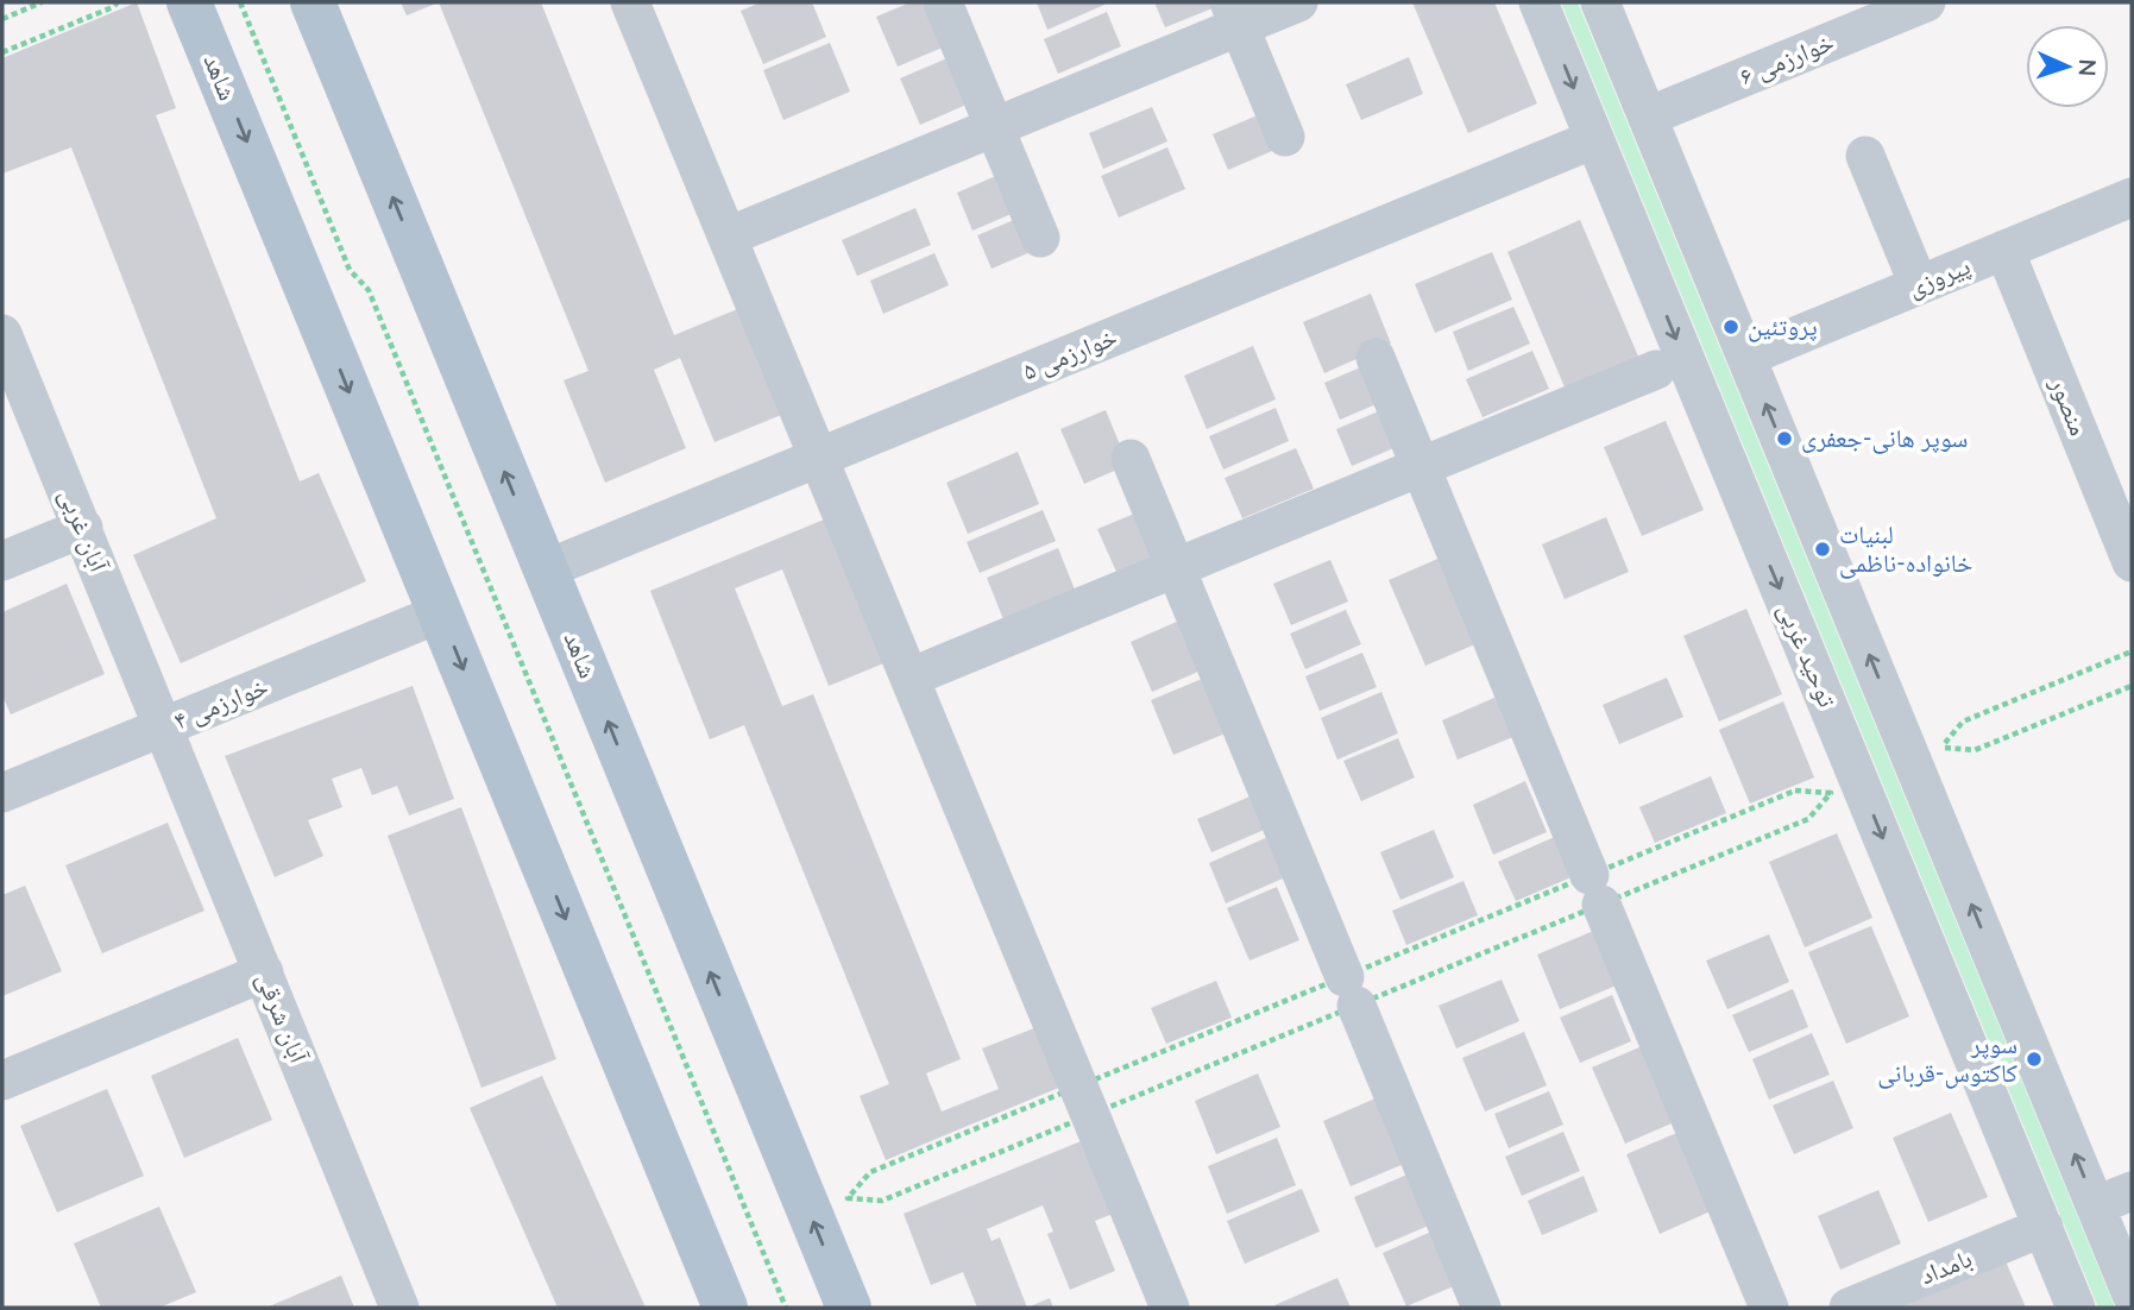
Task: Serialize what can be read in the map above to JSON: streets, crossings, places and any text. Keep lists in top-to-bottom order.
{
  "streets": {
    "main road": ["شاهد"],
    "street": [
      "خوارزمی ۶",
      "پیروزی",
      "خوارزمی ۵",
      "منصور",
      "آبان غربی",
      "توحید غربی",
      "خوارزمی ۴",
      "آبان شرقی",
      "بامداد"
    ]
  },
  "crossings": [
    ["شاهد", "خوارزمی ۵"],
    ["شاهد", "خوارزمی ۴"],
    ["پیروزی", "منصور"],
    ["خوارزمی ۵", "توحید غربی"],
    ["آبان غربی", "خوارزمی ۴"],
    ["آبان غربی", "آبان شرقی"],
    ["توحید غربی", "بامداد"],
    ["خوارزمی ۴", "آبان شرقی"]
  ],
  "places": [
    "پروتئین",
    "سوپر هانی-جعفری",
    "لبنیات خانواده-ناظمی",
    "سوپر کاکتوس-قربانی"
  ],
  "north": "right"
}
